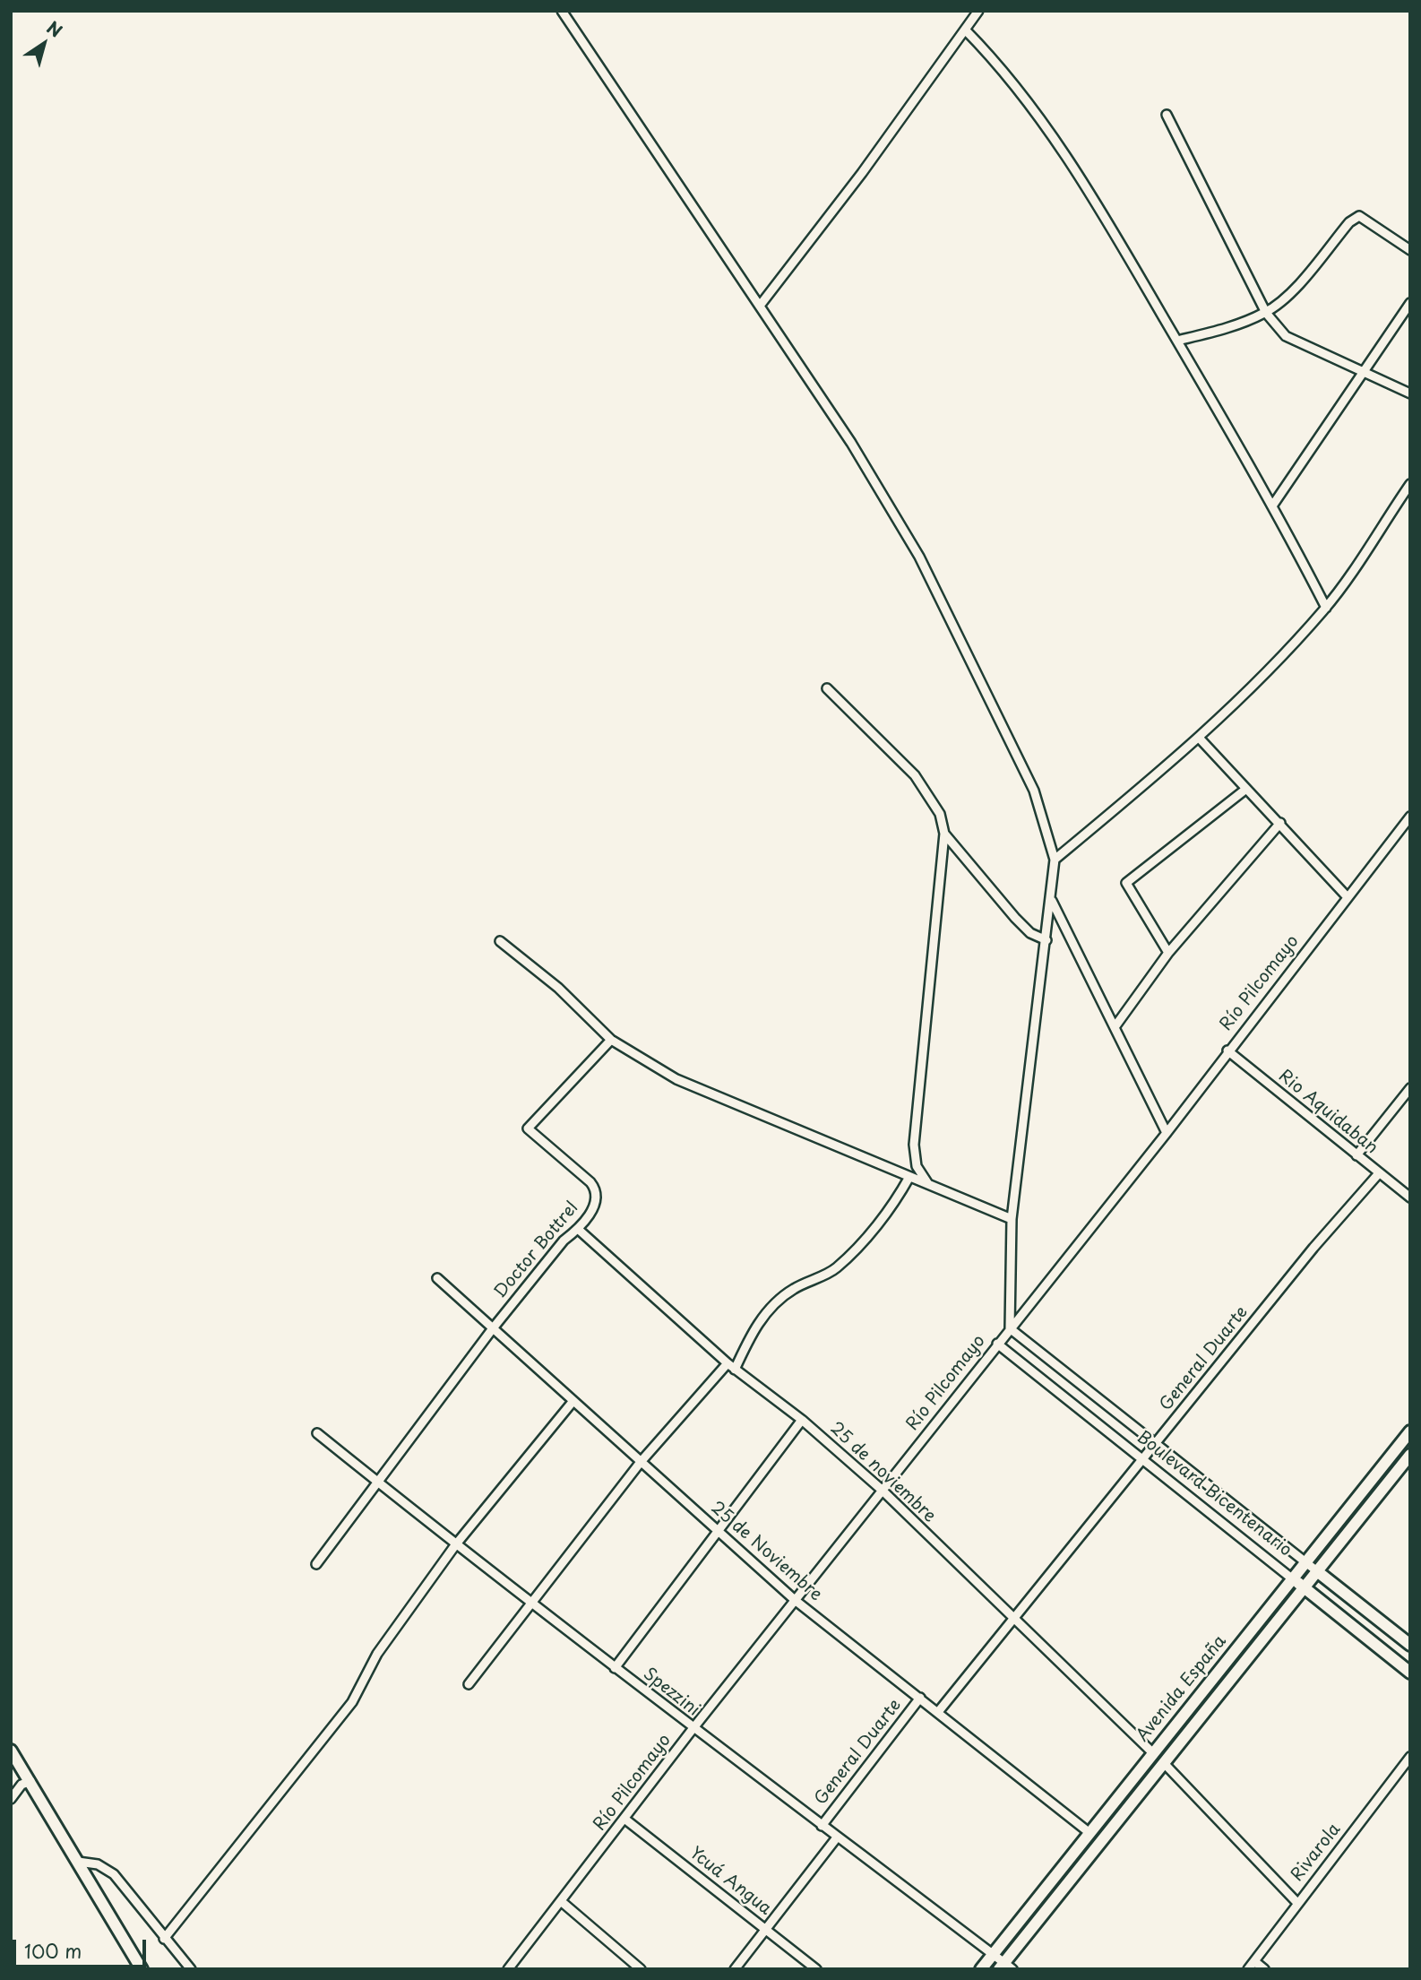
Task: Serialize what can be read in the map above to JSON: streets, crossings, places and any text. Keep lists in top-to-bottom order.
{
  "streets": {
    "street": [
      "Río Pilcomayo",
      "Rio Aquidaban",
      "Doctor Bottrel",
      "General Duarte",
      "25 de noviembre",
      "Boulevard Bicentenario",
      "25 de Noviembre",
      "Avenida España",
      "Spezzini",
      "Rivarola",
      "Ycuá Angua"
    ]
  },
  "crossings": [
    ["Río Pilcomayo", "Rio Aquidaban"],
    ["Río Pilcomayo", "25 de noviembre"],
    ["Río Pilcomayo", "Boulevard Bicentenario"],
    ["Río Pilcomayo", "25 de Noviembre"],
    ["Río Pilcomayo", "Spezzini"],
    ["Río Pilcomayo", "Ycuá Angua"],
    ["Rio Aquidaban", "General Duarte"],
    ["Doctor Bottrel", "25 de noviembre"],
    ["Doctor Bottrel", "25 de Noviembre"],
    ["Doctor Bottrel", "Spezzini"],
    ["General Duarte", "25 de noviembre"],
    ["General Duarte", "Boulevard Bicentenario"],
    ["General Duarte", "25 de Noviembre"],
    ["General Duarte", "Spezzini"],
    ["25 de noviembre", "Avenida España"],
    ["Boulevard Bicentenario", "Avenida España"],
    ["25 de Noviembre", "Avenida España"],
    ["Avenida España", "Spezzini"]
  ],
  "scale_bar": "100 m",
  "north": "top right"
}
